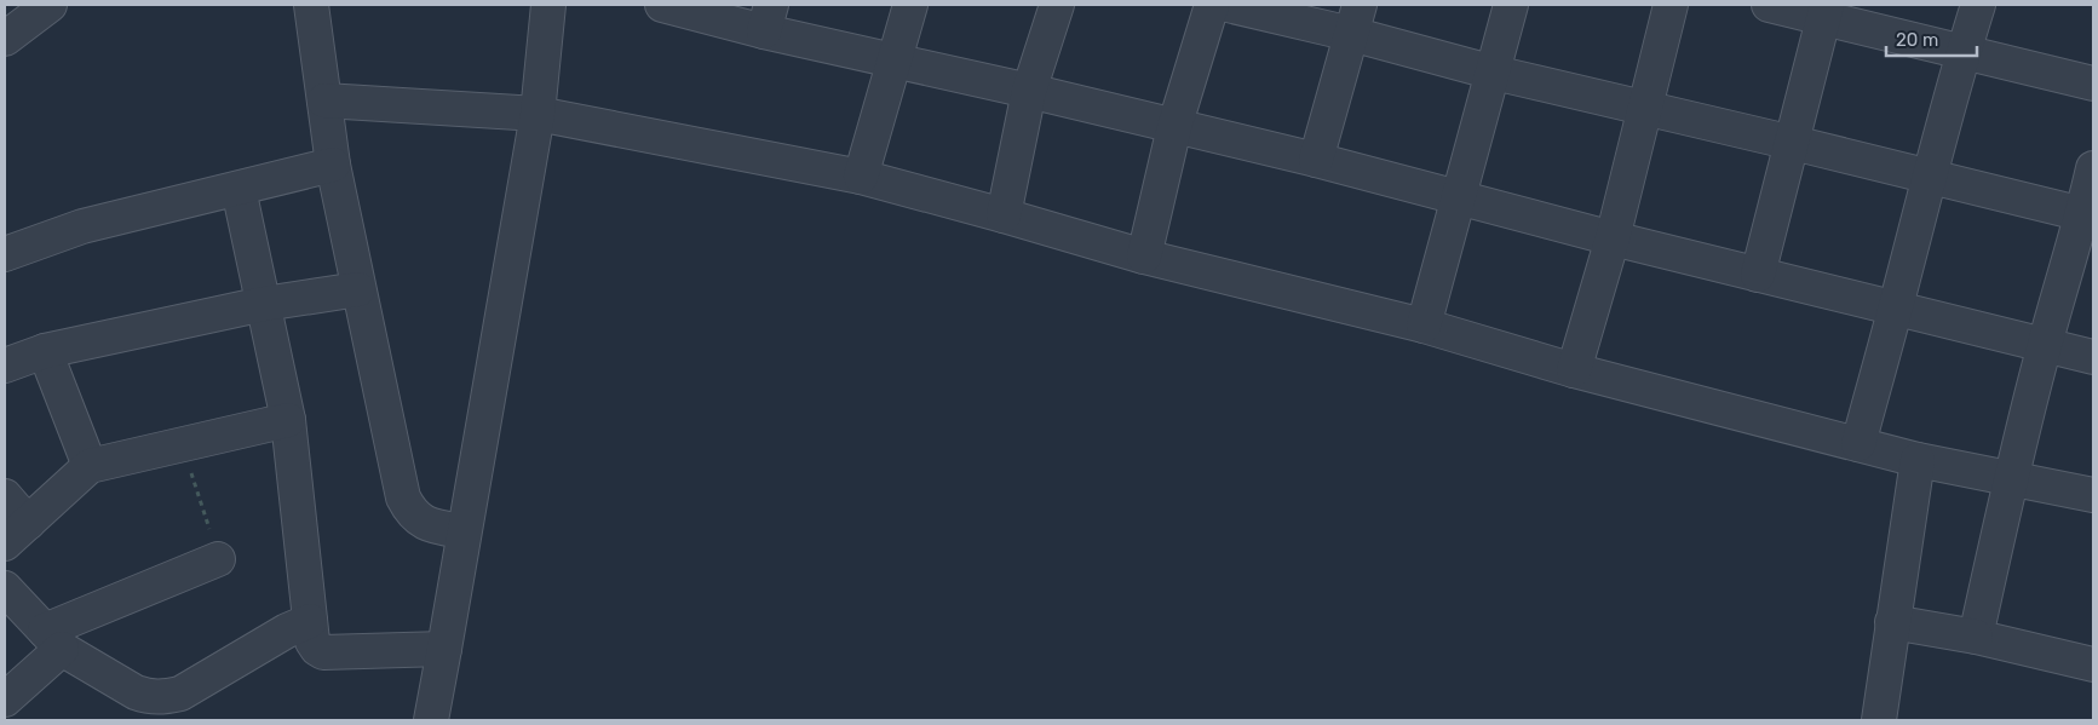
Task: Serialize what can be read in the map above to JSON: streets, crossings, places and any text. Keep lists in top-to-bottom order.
{
  "scale_bar": "20 m"
}
